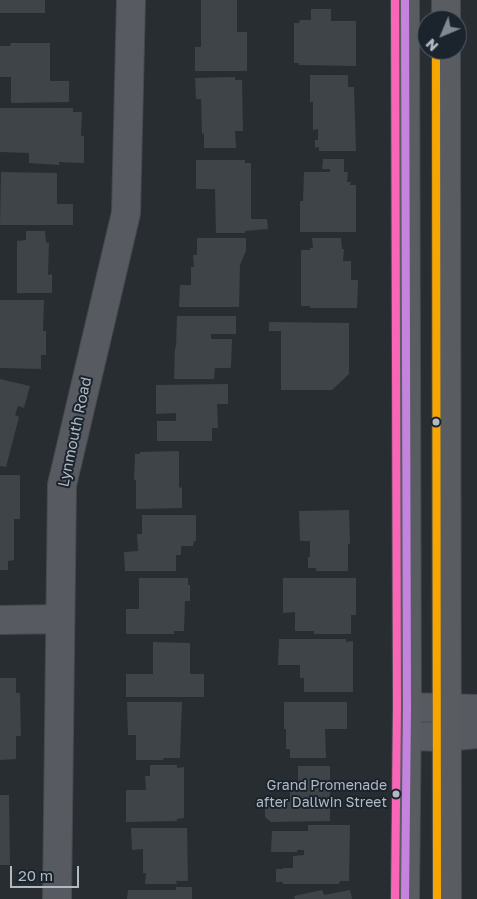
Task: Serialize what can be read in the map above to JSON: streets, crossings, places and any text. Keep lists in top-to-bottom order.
{
  "streets": {
    "street": ["Lynmouth Road"]
  },
  "places": ["Grand Promenade after Dallwin Street"],
  "scale_bar": "20 m",
  "north": "bottom left"
}
